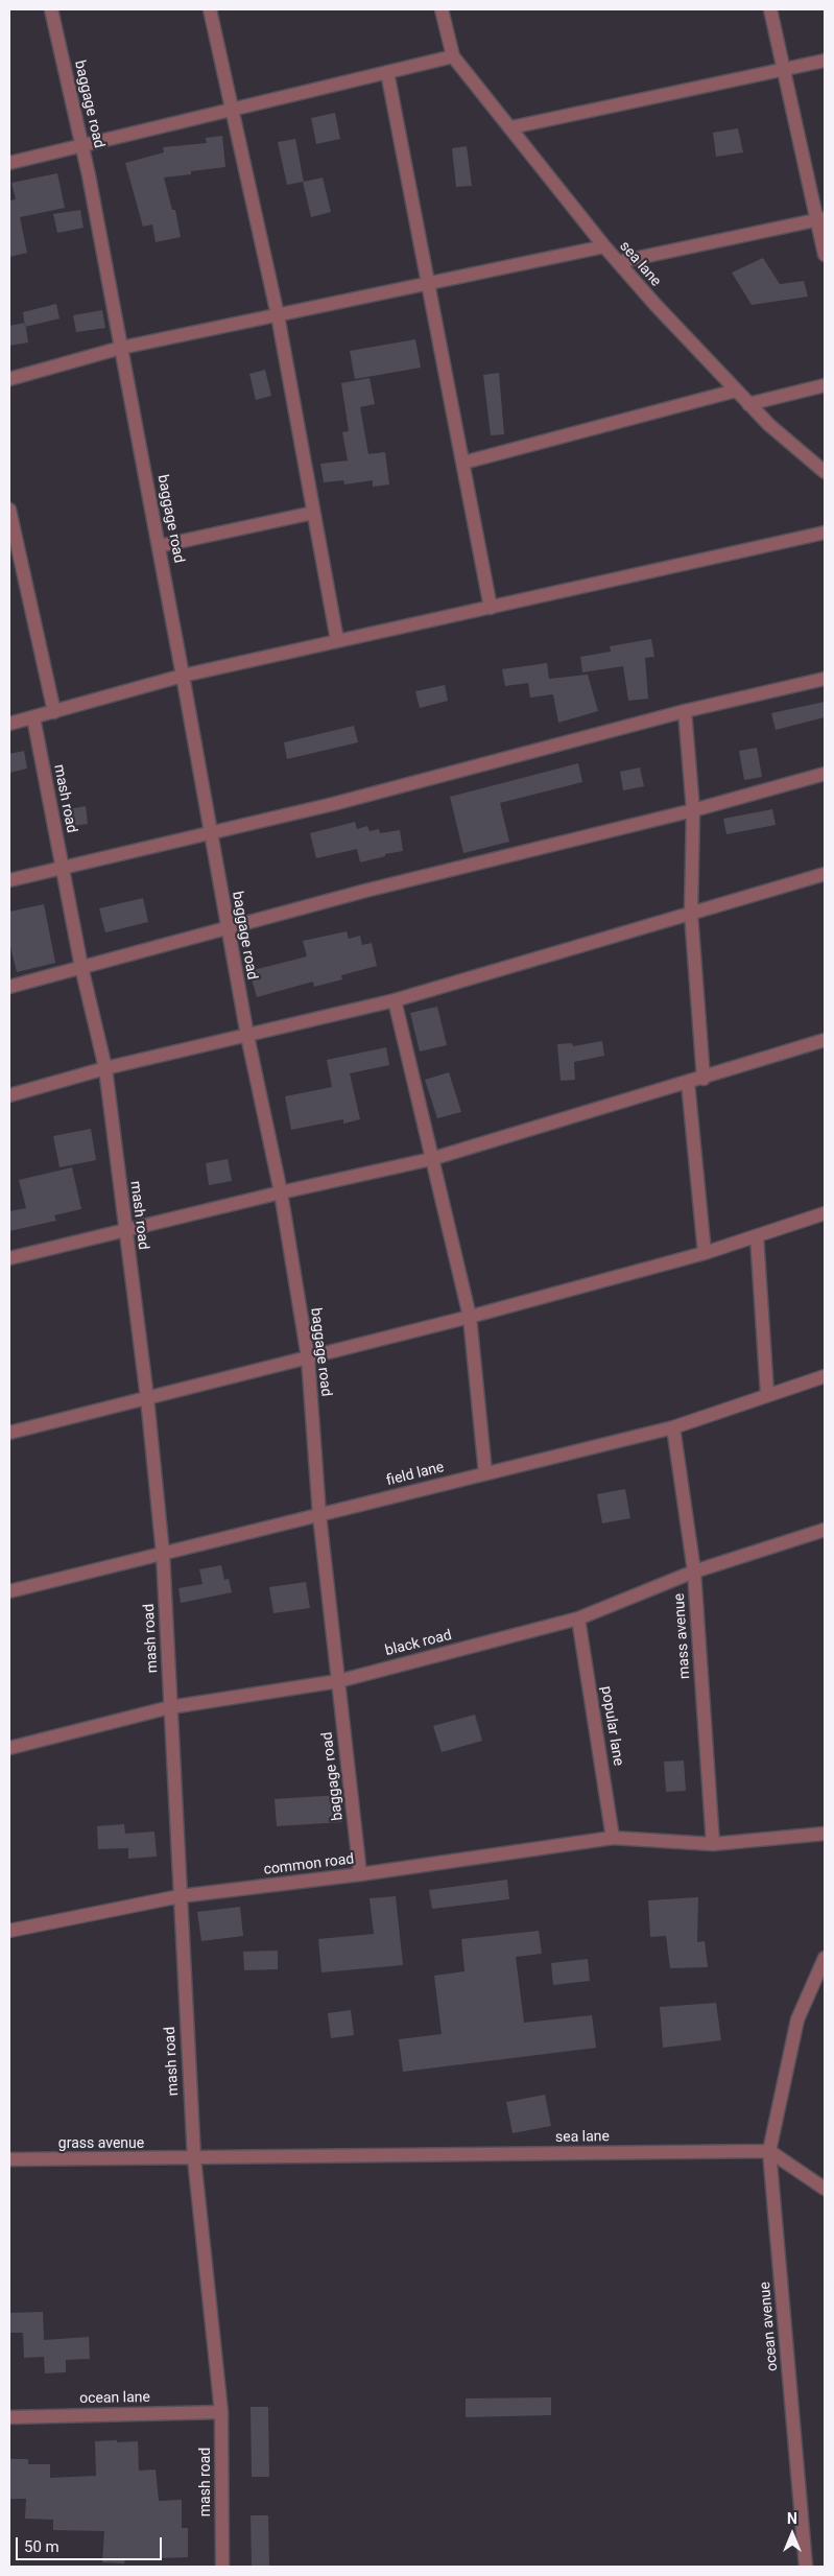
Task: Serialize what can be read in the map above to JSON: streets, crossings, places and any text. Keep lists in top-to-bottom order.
{
  "streets": {
    "street": [
      "baggage road",
      "sea lane",
      "mash road",
      "field lane",
      "mass avenue",
      "black road",
      "popular lane",
      "common road",
      "grass avenue",
      "ocean avenue",
      "ocean lane"
    ]
  },
  "crossings": [
    ["baggage road", "field lane"],
    ["baggage road", "black road"],
    ["baggage road", "common road"],
    ["sea lane", "mash road"],
    ["sea lane", "grass avenue"],
    ["sea lane", "ocean avenue"],
    ["mash road", "field lane"],
    ["mash road", "black road"],
    ["mash road", "common road"],
    ["mash road", "grass avenue"],
    ["mash road", "ocean lane"],
    ["field lane", "mass avenue"],
    ["mass avenue", "black road"],
    ["mass avenue", "common road"],
    ["black road", "popular lane"],
    ["popular lane", "common road"]
  ],
  "scale_bar": "50 m",
  "north": "top"
}
